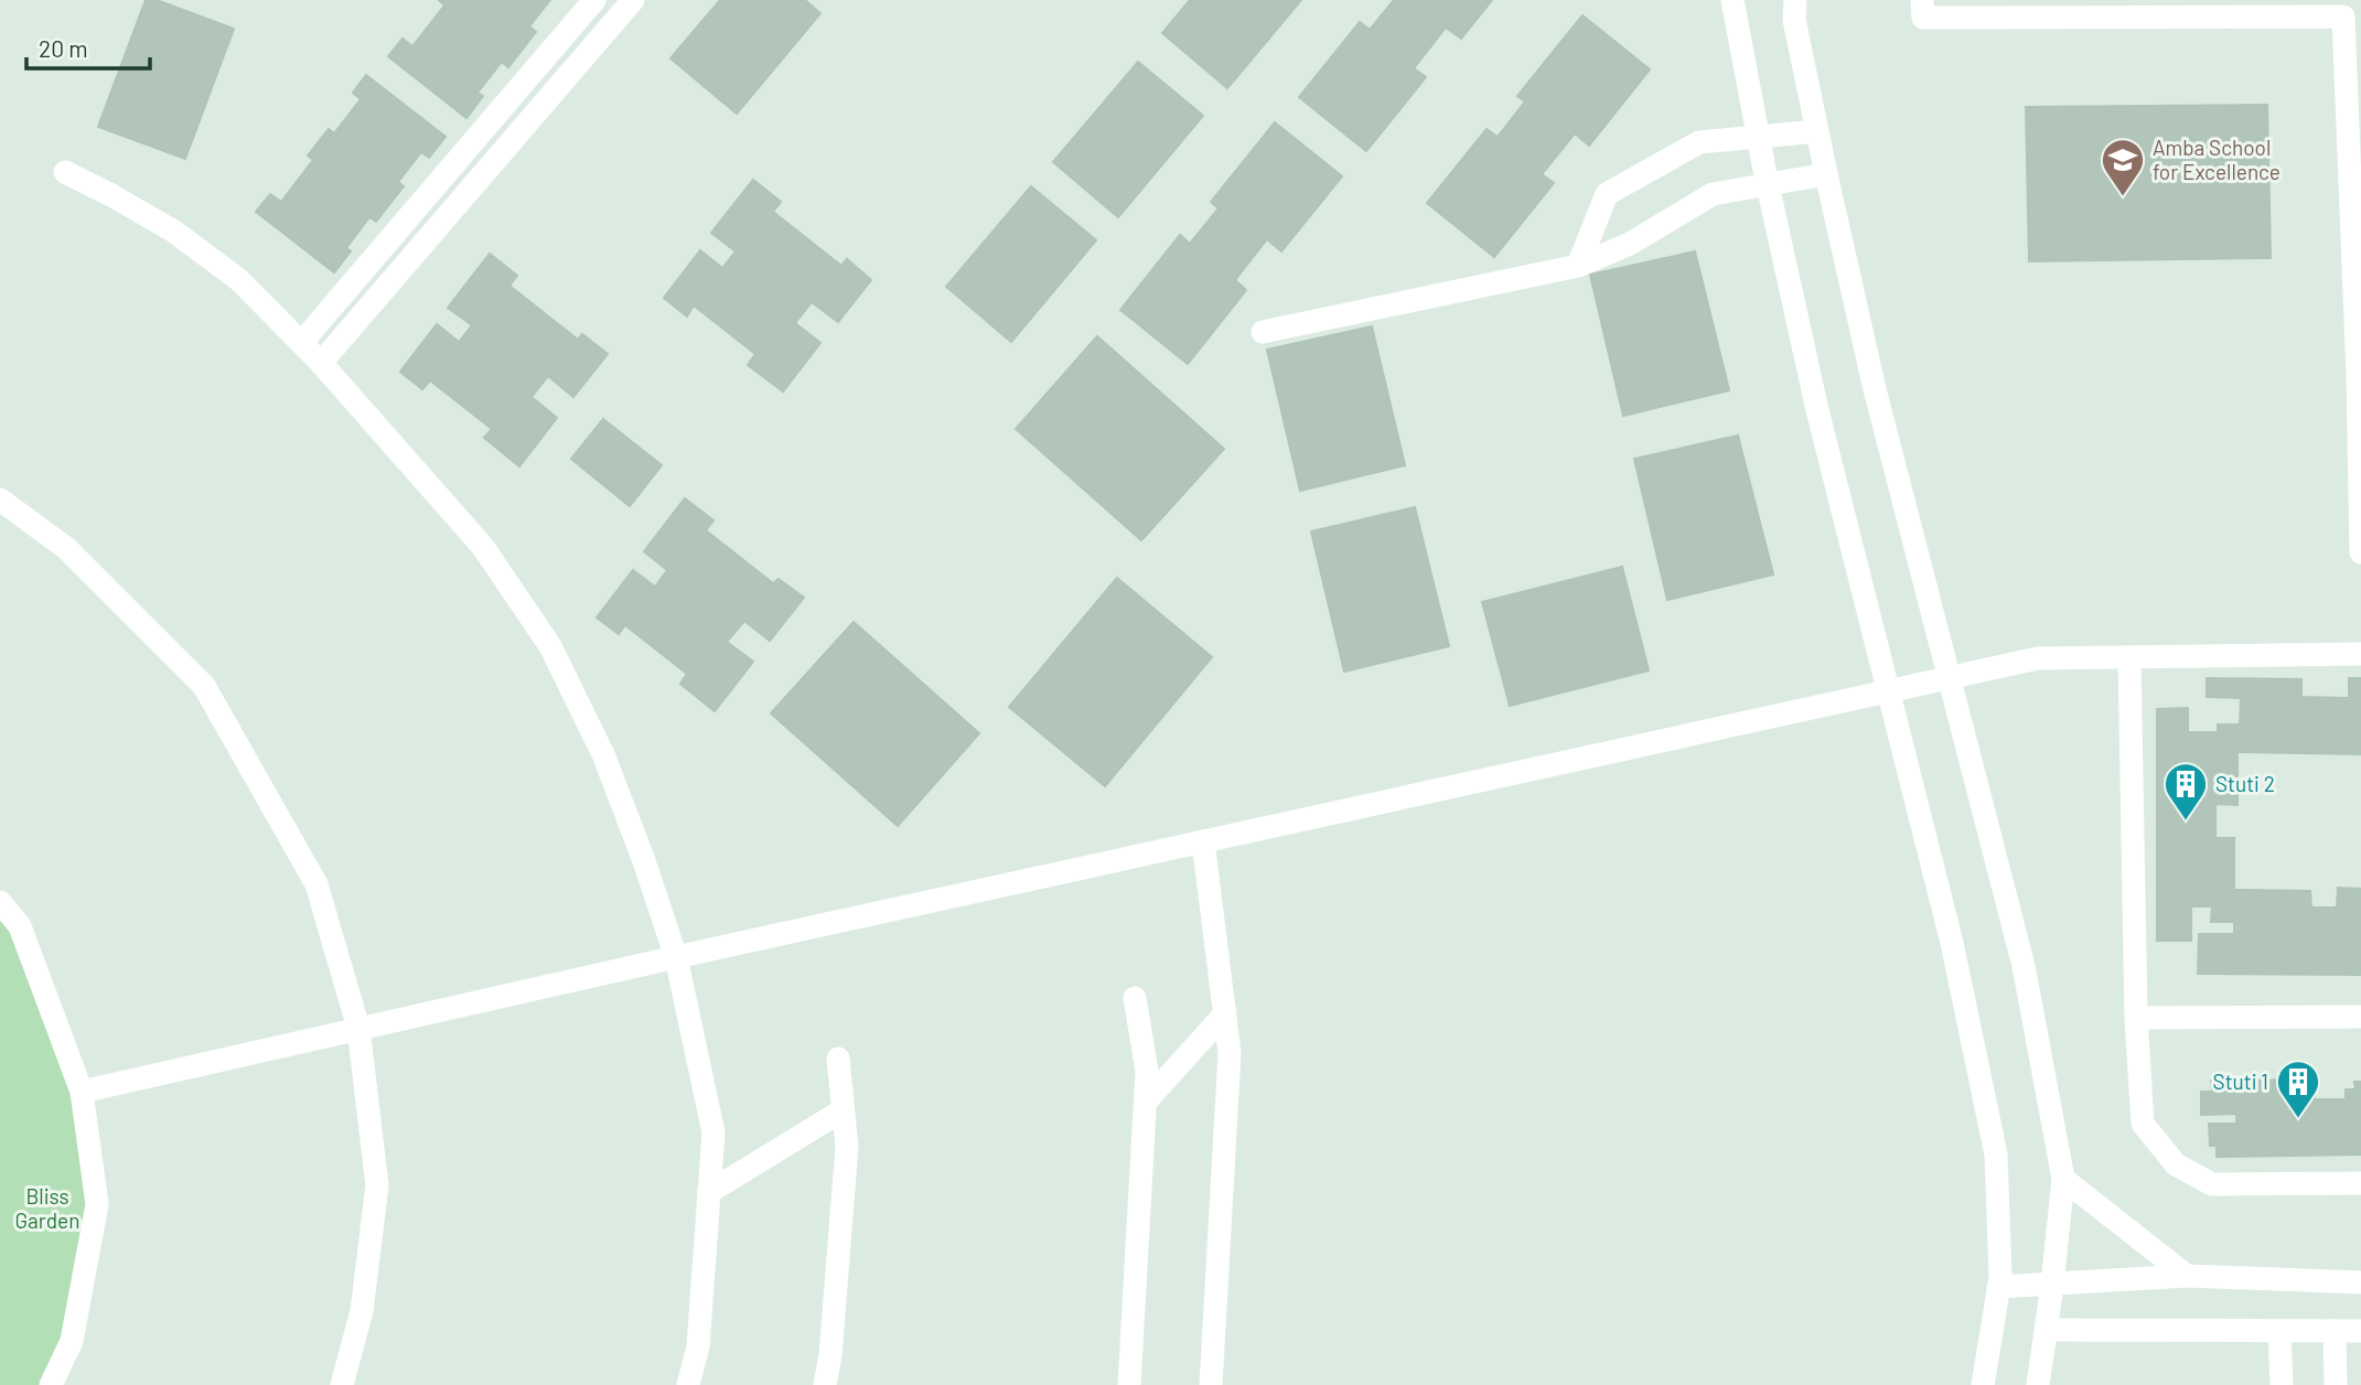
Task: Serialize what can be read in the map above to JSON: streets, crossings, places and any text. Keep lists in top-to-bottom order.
{
  "parks": ["Bliss Garden"],
  "places": {
    "school or university": ["Amba School for Excellence"],
    "building": ["Stuti 2", "Stuti 1"]
  },
  "scale_bar": "20 m"
}
